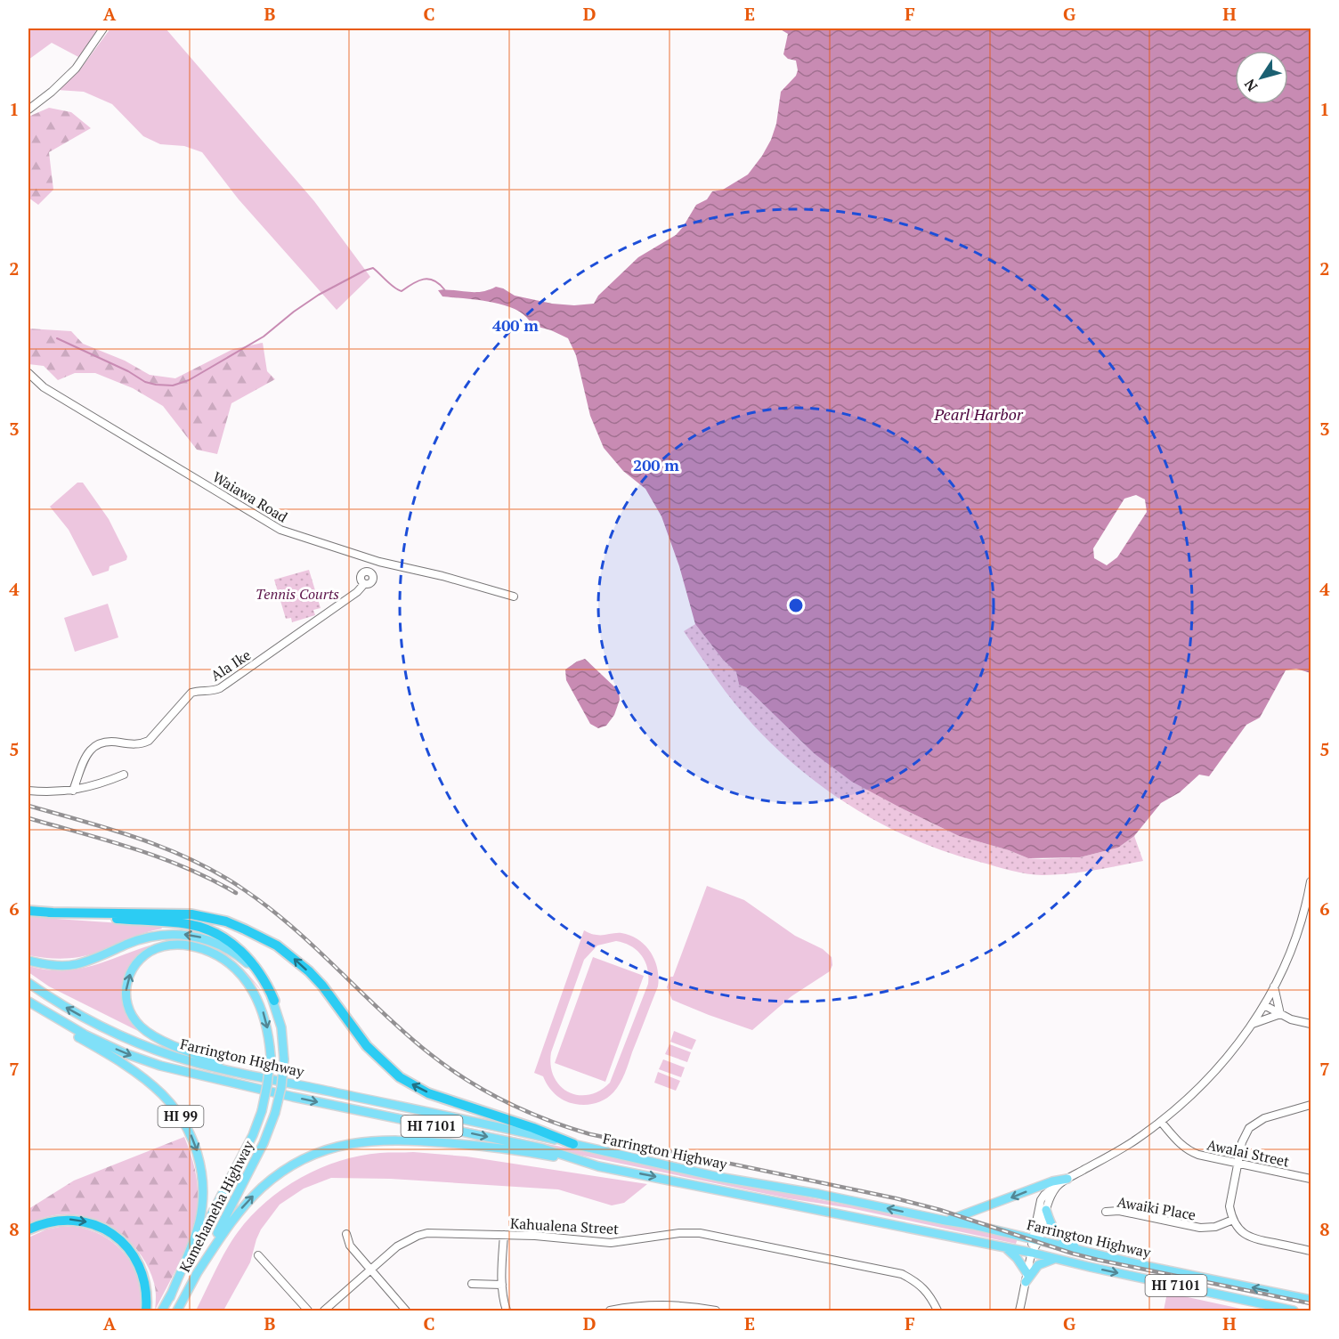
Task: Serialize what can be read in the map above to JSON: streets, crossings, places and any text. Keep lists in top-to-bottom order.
{
  "streets": {
    "main road": [
      "Farrington Highway",
      "HI 99",
      "HI 7101",
      "Kamehameha Highway"
    ],
    "street": [
      "Waiawa Road",
      "Ala Ike",
      "Awalai Street",
      "Awaiki Place",
      "Kahualena Street"
    ]
  },
  "crossings": [
    ["Farrington Highway", "HI 99"]
  ],
  "one_way": ["Kamehameha Highway"],
  "water": ["Pearl Harbor"],
  "parks": ["Tennis Courts"],
  "north": "bottom left",
  "grid": {
    "columns": [
      "A",
      "B",
      "C",
      "D",
      "E",
      "F",
      "G",
      "H"
    ],
    "rows": [
      "1",
      "2",
      "3",
      "4",
      "5",
      "6",
      "7",
      "8"
    ]
  },
  "rings": ["400 m", "200 m"]
}
